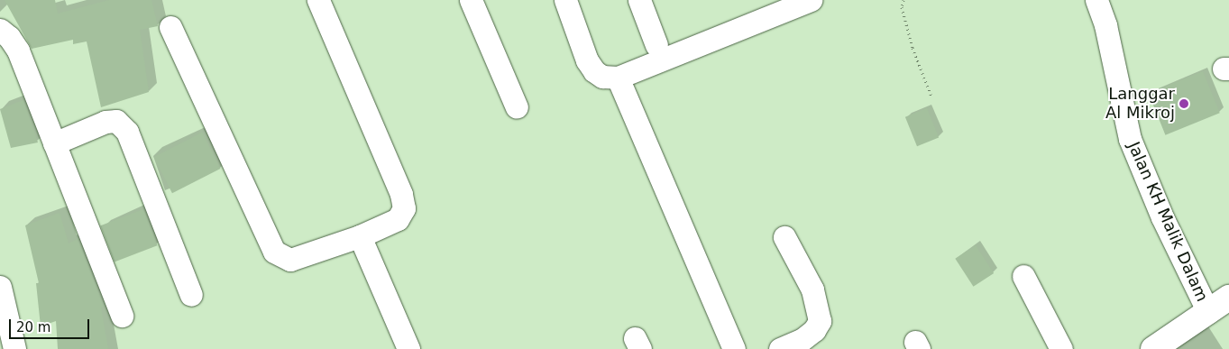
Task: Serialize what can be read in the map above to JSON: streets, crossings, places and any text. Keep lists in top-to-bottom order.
{
  "streets": {
    "street": ["Jalan KH Malik Dalam"]
  },
  "places": ["Langgar Al Mikroj"],
  "scale_bar": "20 m"
}
